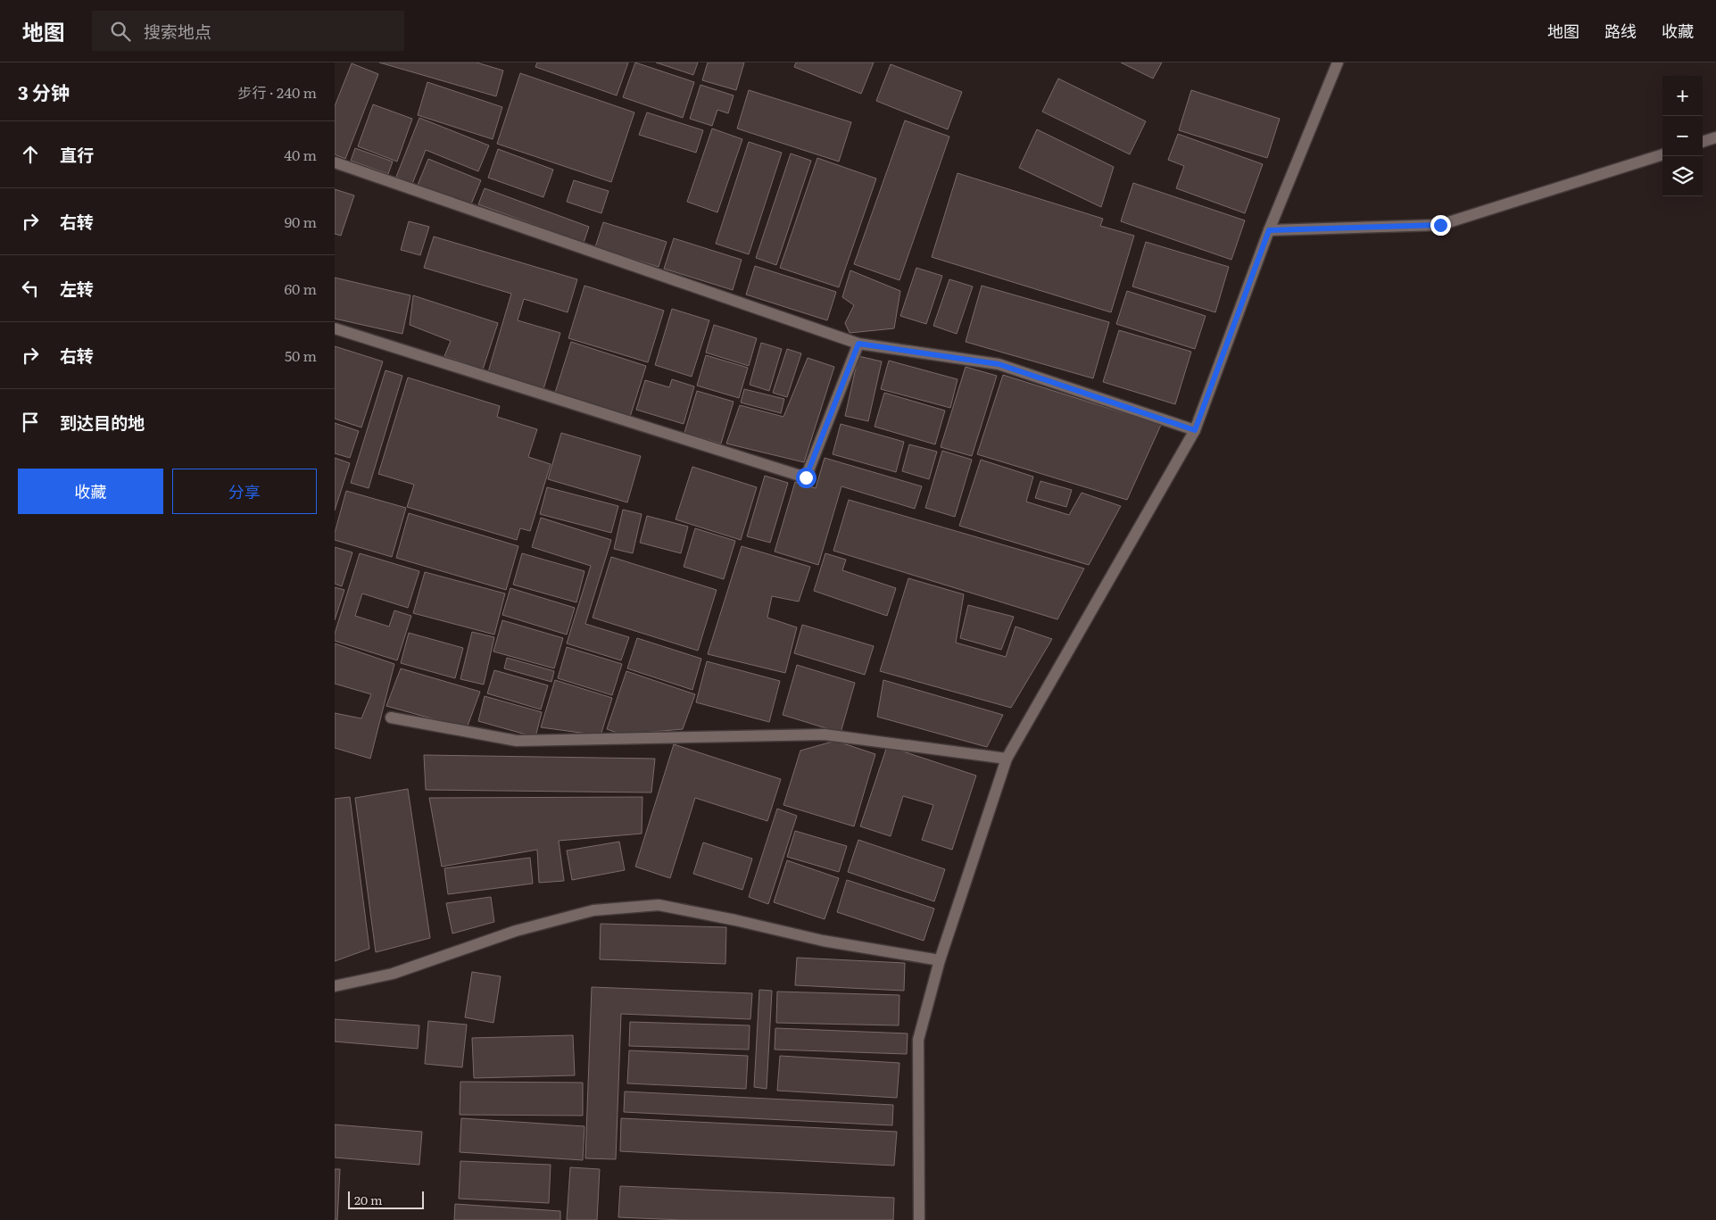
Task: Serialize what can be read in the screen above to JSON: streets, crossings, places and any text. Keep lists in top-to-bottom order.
{
  "scale_bar": "20 m",
  "page": {
    "header": "地图",
    "search": "搜索地点",
    "nav": ["地图", "路线", "收藏"],
    "heading": ["3 分钟", "步行 · 240 m"],
    "map_buttons": ["+", "−"],
    "list": [
      ["直行", "40 m"],
      ["右转", "90 m"],
      ["左转", "60 m"],
      ["右转", "50 m"],
      "到达目的地"
    ],
    "buttons": ["收藏", "分享"],
    "scale": "20 m"
  }
}
